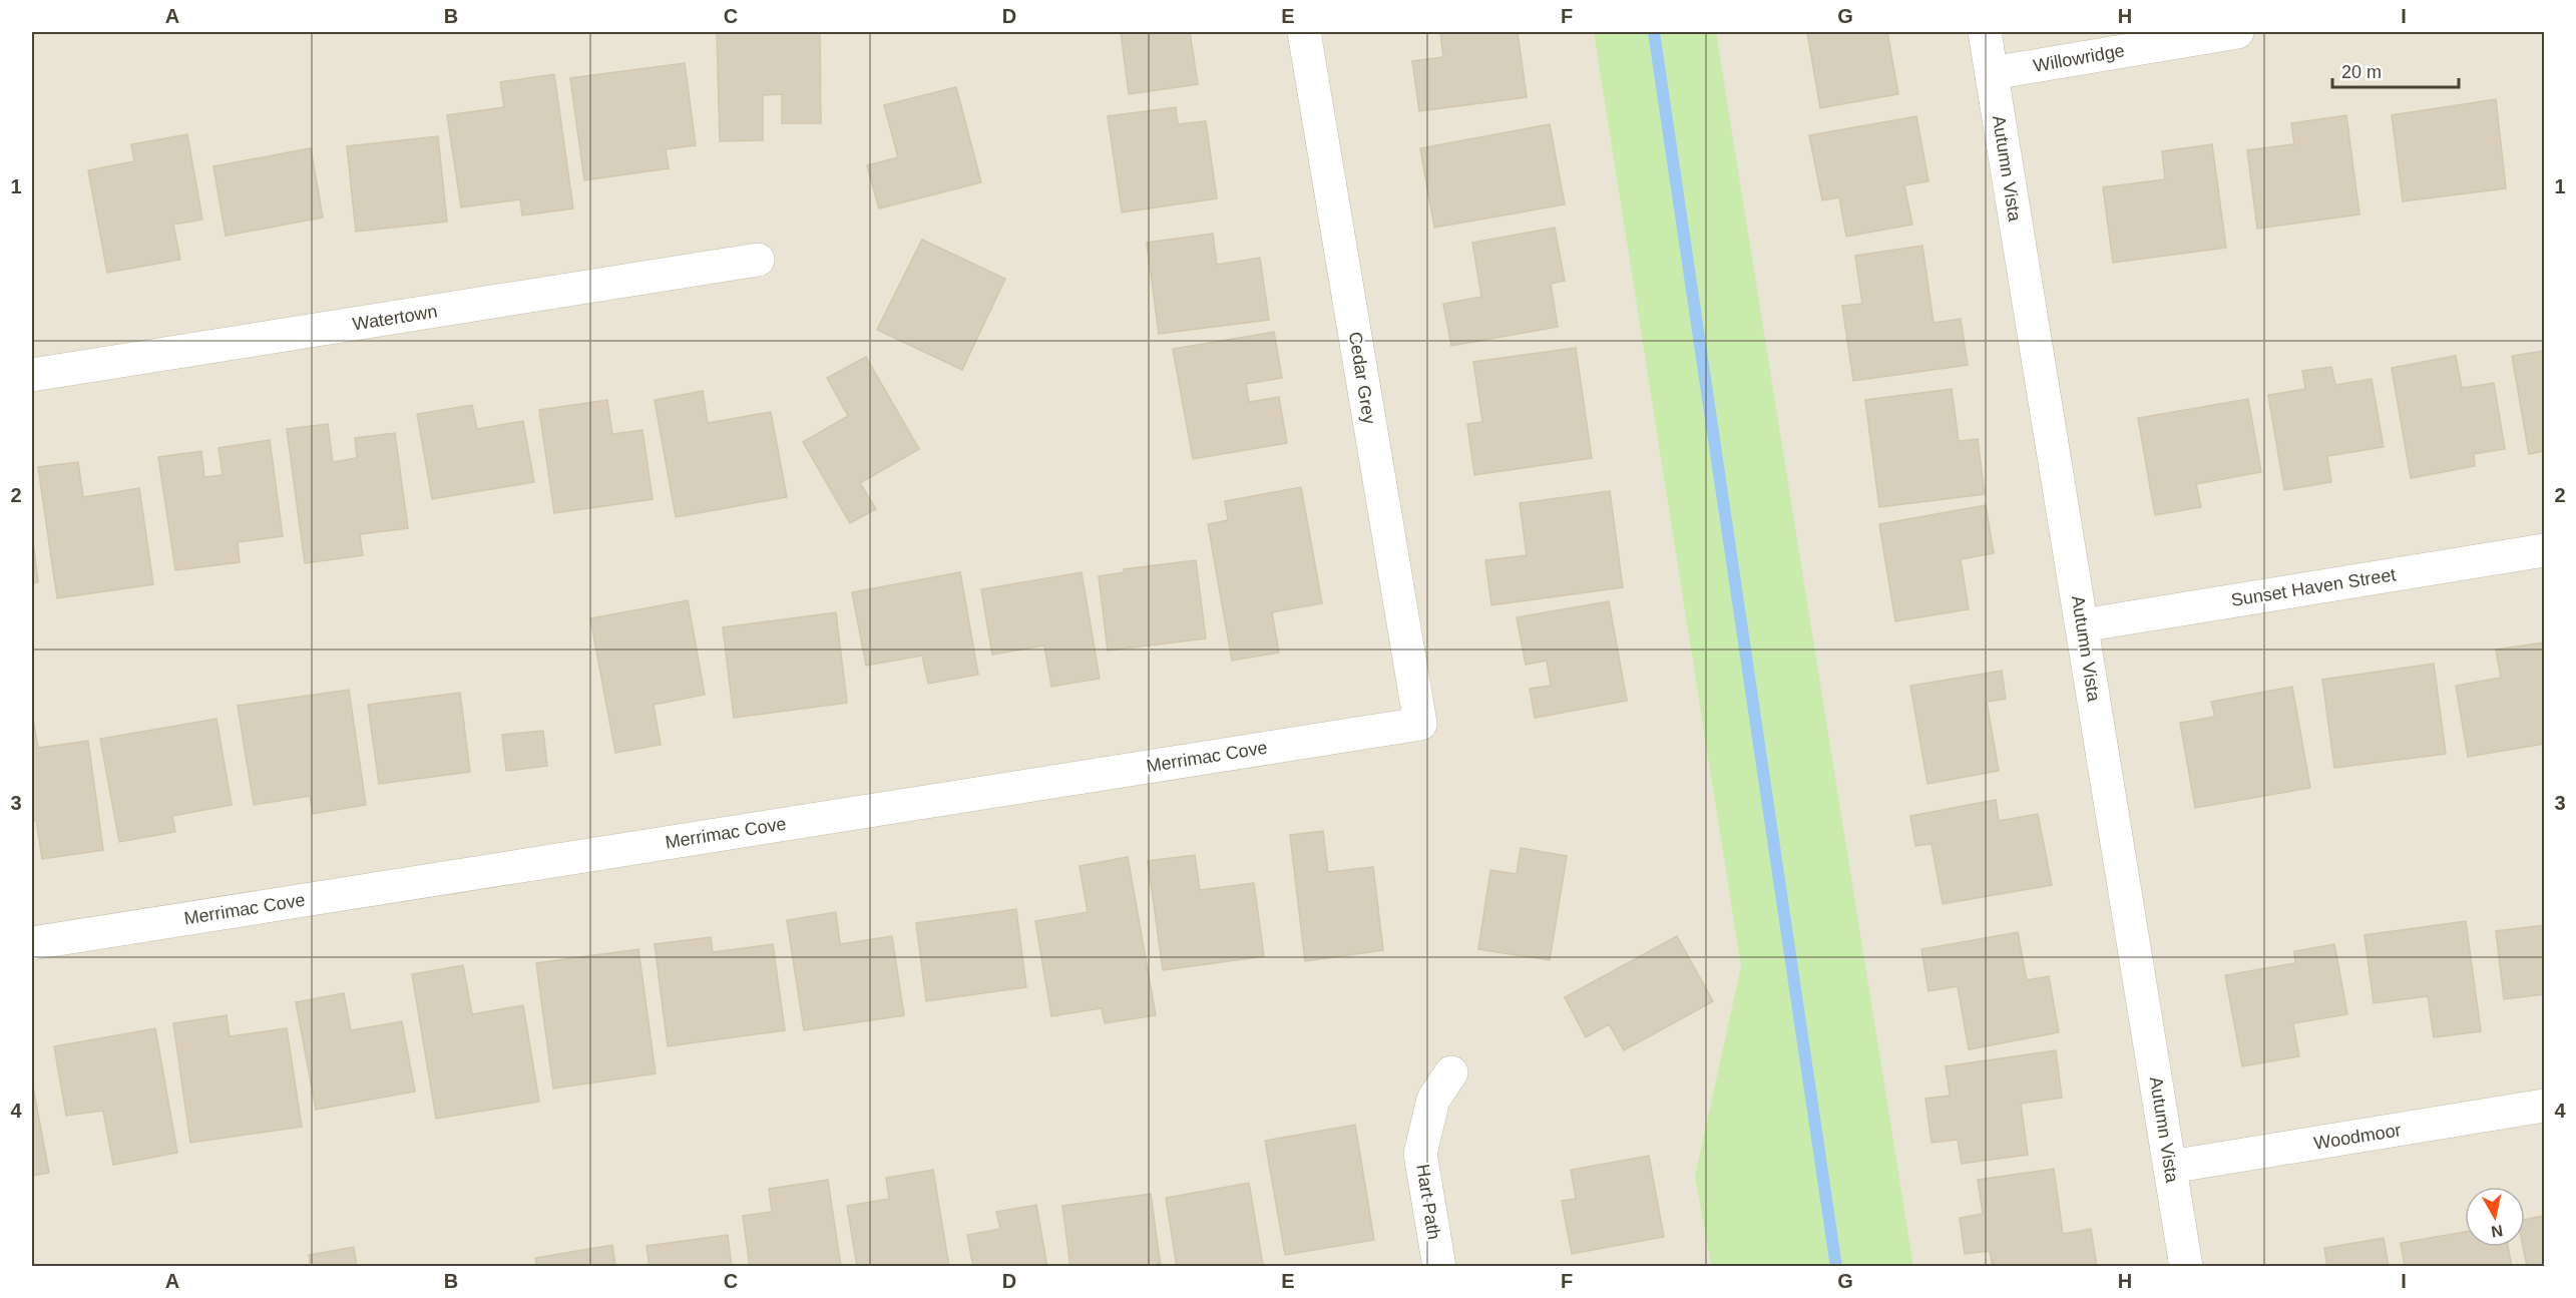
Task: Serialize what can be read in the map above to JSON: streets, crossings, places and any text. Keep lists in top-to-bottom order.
{
  "streets": {
    "street": [
      "Willowridge",
      "Autumn Vista",
      "Watertown",
      "Cedar Grey",
      "Sunset Haven Street",
      "Merrimac Cove",
      "Woodmoor",
      "Hart Path"
    ]
  },
  "crossings": [
    ["Willowridge", "Autumn Vista"],
    ["Autumn Vista", "Sunset Haven Street"],
    ["Autumn Vista", "Woodmoor"],
    ["Cedar Grey", "Merrimac Cove"]
  ],
  "scale_bar": "20 m",
  "north": "bottom",
  "grid": {
    "columns": [
      "A",
      "B",
      "C",
      "D",
      "E",
      "F",
      "G",
      "H",
      "I"
    ],
    "rows": [
      "1",
      "2",
      "3",
      "4"
    ]
  }
}
